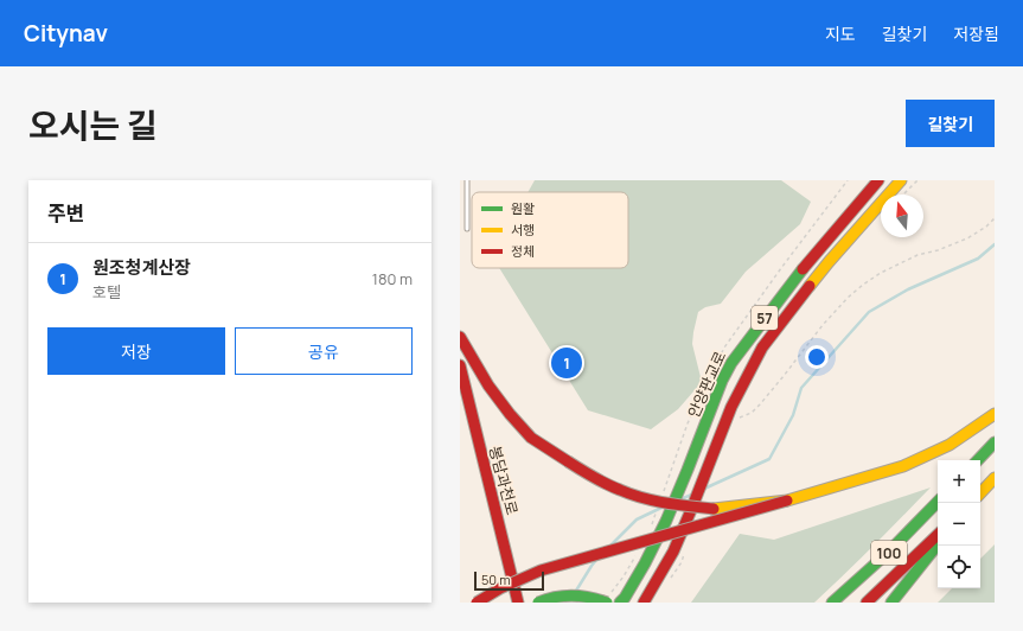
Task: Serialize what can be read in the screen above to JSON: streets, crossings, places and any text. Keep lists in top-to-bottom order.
{
  "streets": {
    "main road": [
      "57",
      "안양판교로",
      "봉담과천로",
      "100"
    ]
  },
  "legend": ["원활", "서행", "정체"],
  "scale_bar": "50 m",
  "north": "top",
  "page": {
    "header": "Citynav",
    "nav": ["지도", "길찾기", "저장됨"],
    "title": "오시는 길",
    "buttons": [
      "길찾기",
      ["저장", "공유"]
    ],
    "heading": "주변",
    "list": [
      {
        "mark": "1",
        "name": "원조청계산장",
        "note": "호텔",
        "value": "180 m"
      }
    ],
    "pins": "1",
    "map_buttons": ["+", "−"],
    "scale": "50 m"
  }
}
